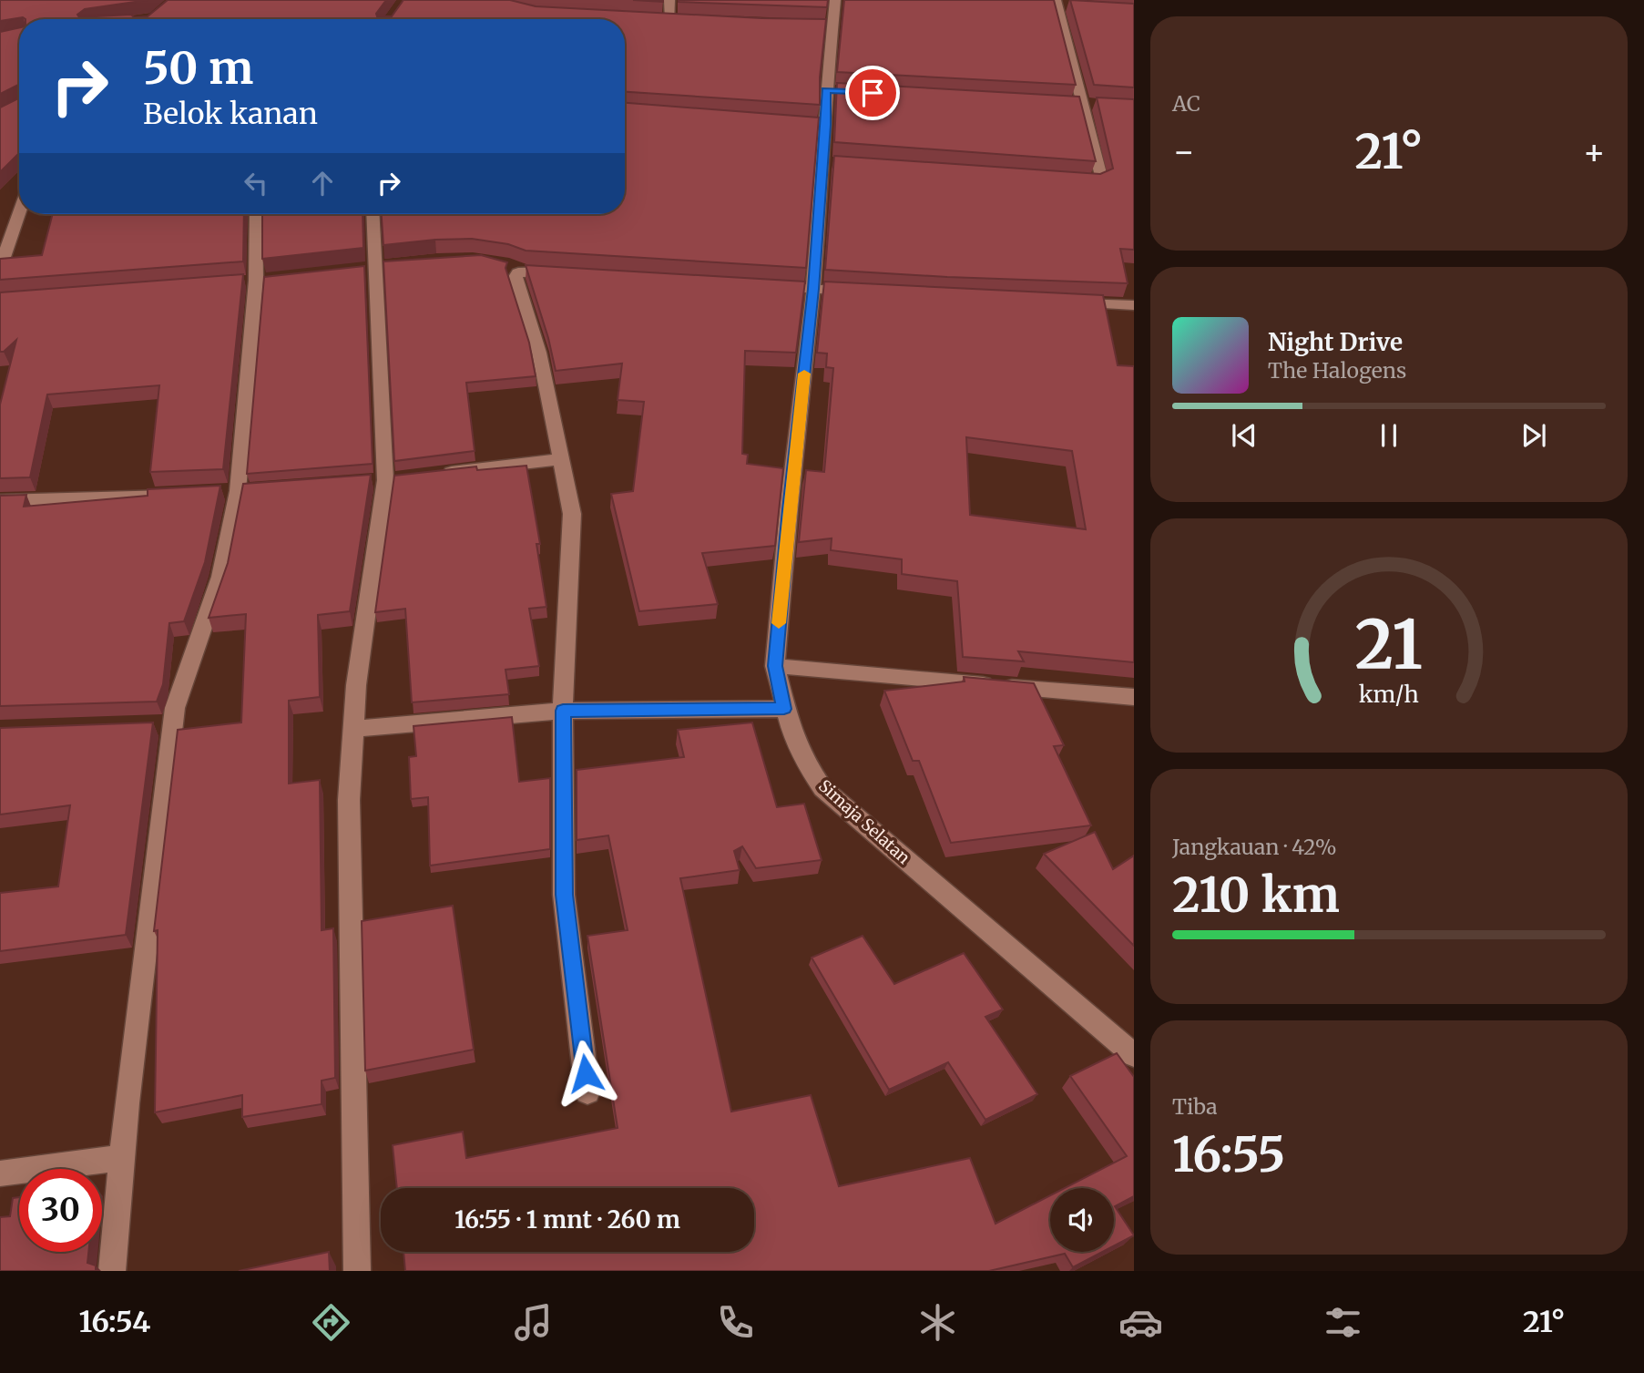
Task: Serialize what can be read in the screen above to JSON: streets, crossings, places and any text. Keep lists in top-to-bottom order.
{
  "streets": {
    "street": ["Simaja Selatan"]
  },
  "page": {
    "tile": [
      "AC",
      ["Jangkauan · 42%", "210 km"],
      ["Tiba", "16:55"]
    ],
    "turn": ["50 m", "Belok kanan"],
    "heat": ["−", "21°", "+"],
    "song": ["Night Drive", "The Halogens"],
    "limit": "30",
    "trip": "16:55 · 1 mnt · 260 m",
    "tabs": ["16:54", "21°"],
    "gauge": ["21", "km/h"]
  }
}
